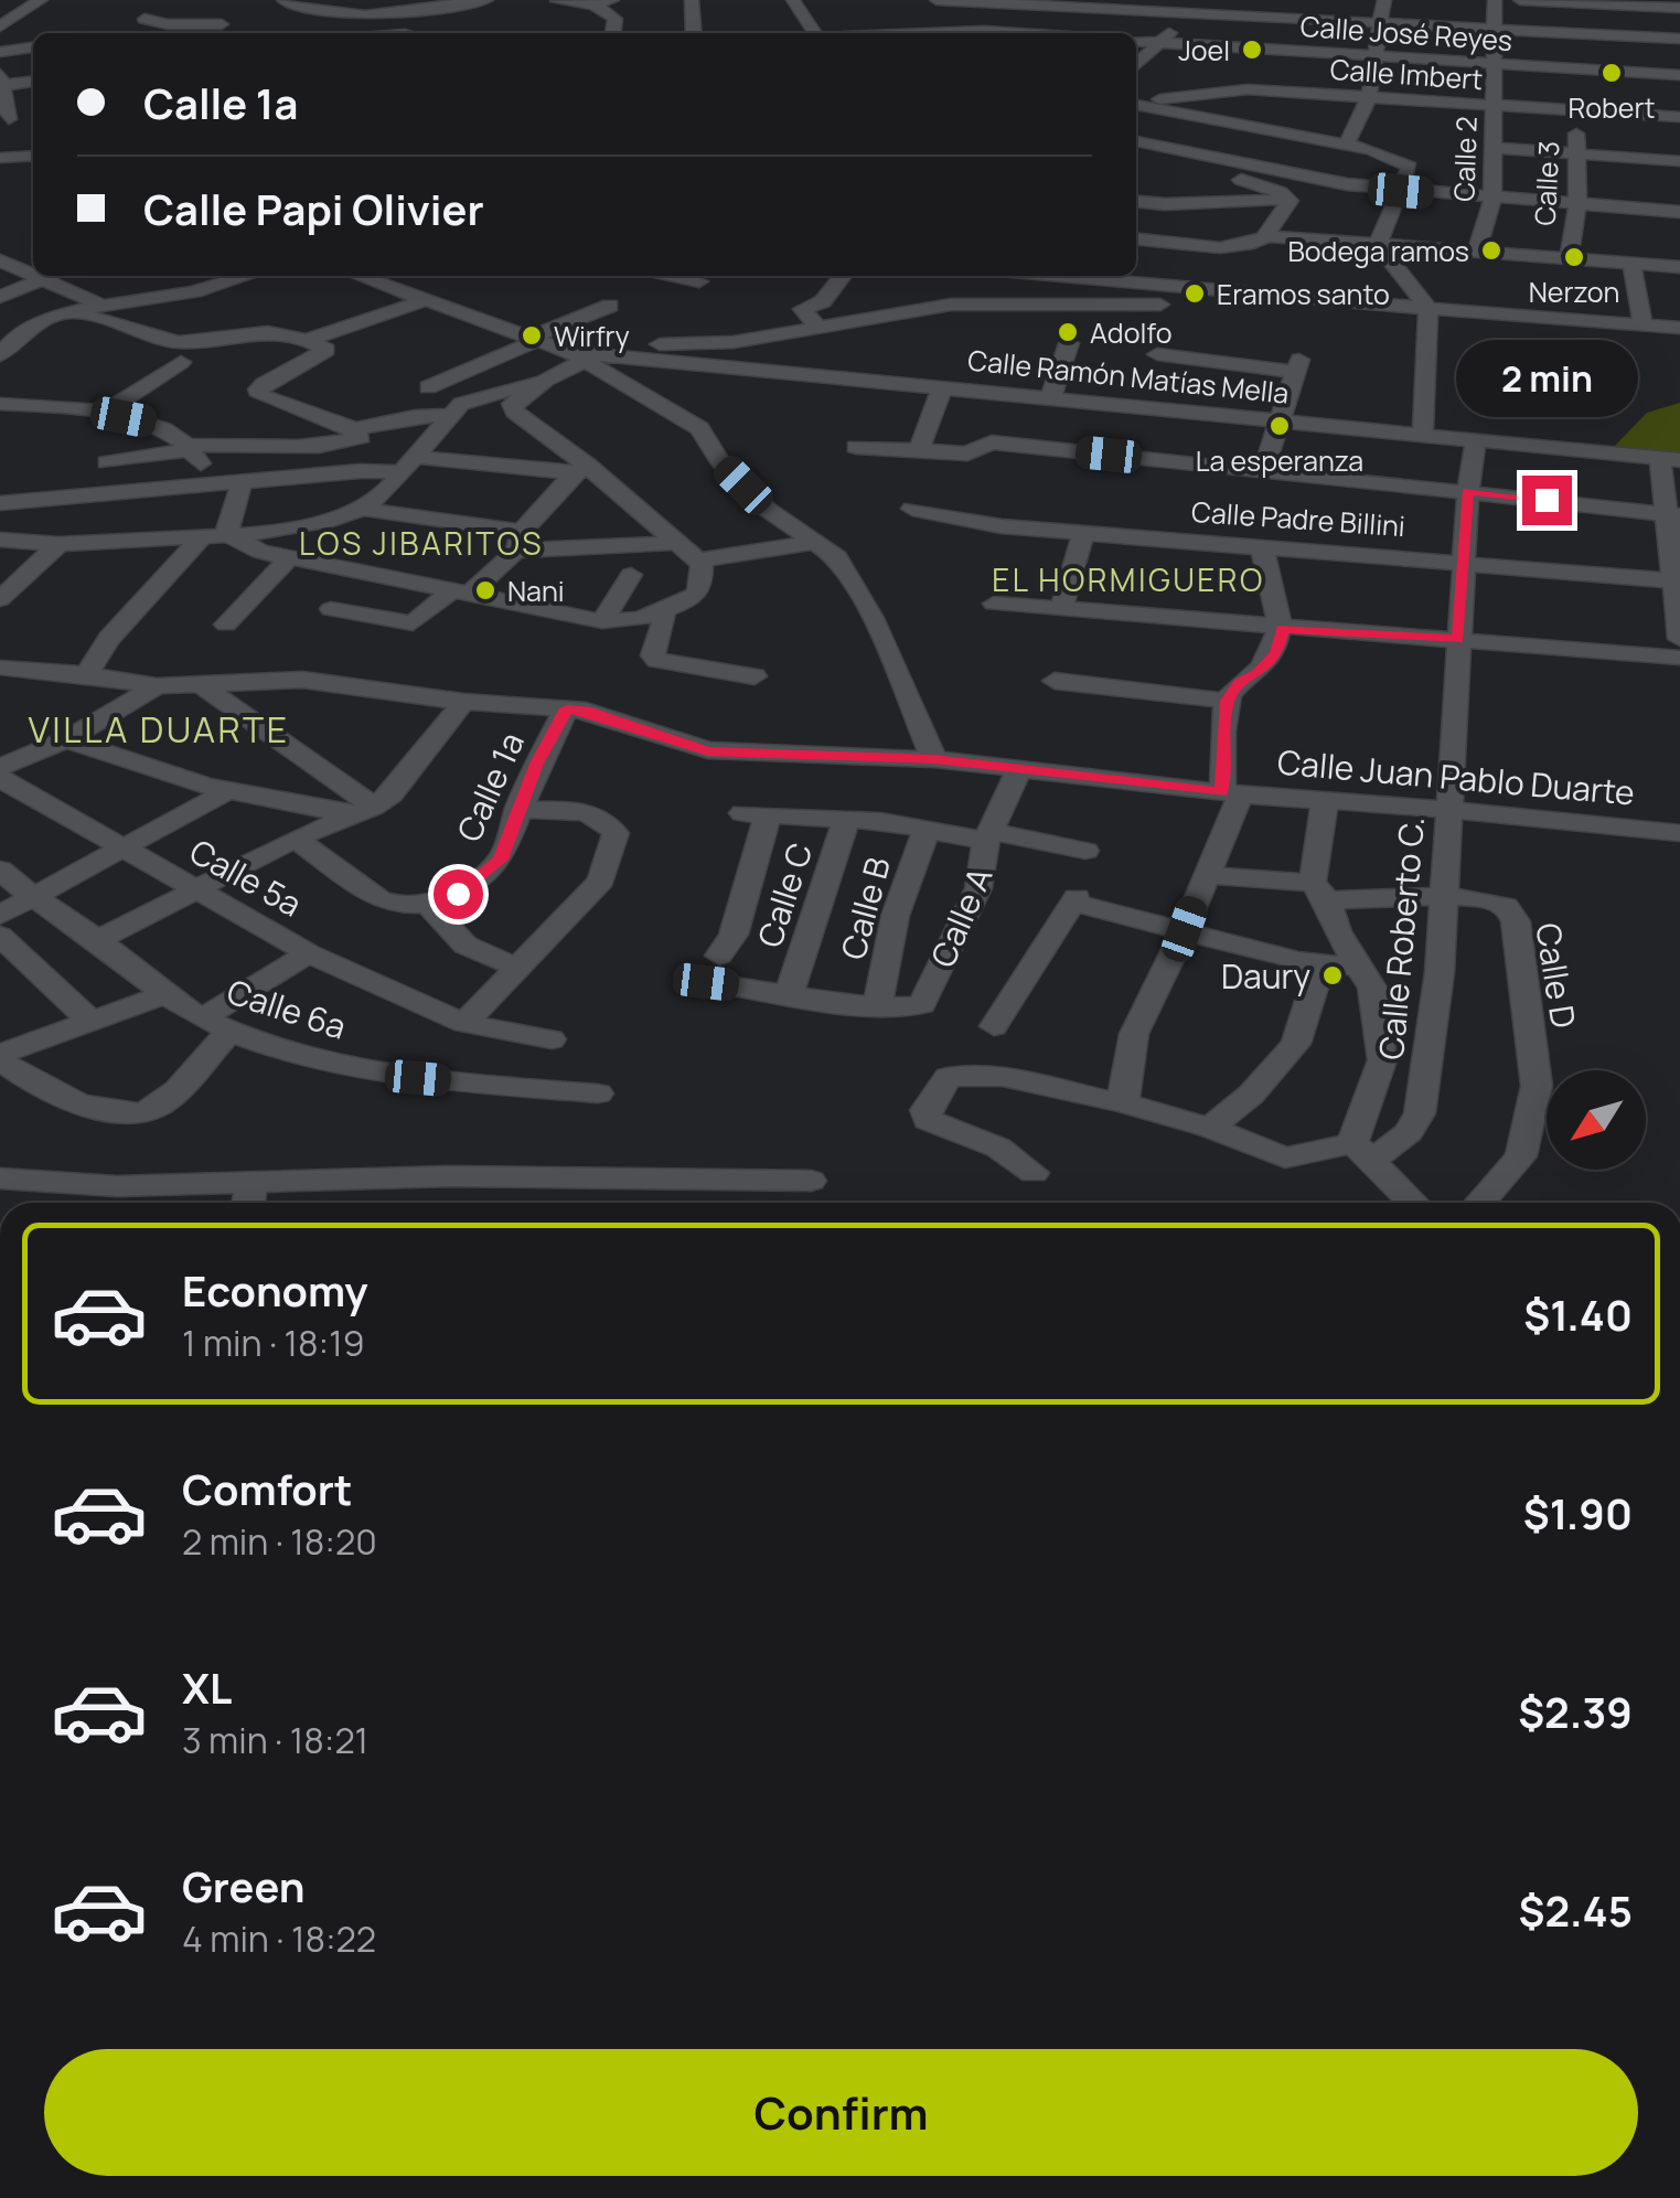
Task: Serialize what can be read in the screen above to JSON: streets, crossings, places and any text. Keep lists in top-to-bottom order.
{
  "streets": {
    "street": [
      "Calle José Reyes",
      "Calle Imbert",
      "Calle 2",
      "Calle 3",
      "Calle Ramón Matías Mella",
      "Calle Padre Billini",
      "Calle Juan Pablo Duarte",
      "Calle 1a",
      "Calle 5a",
      "Calle C",
      "Calle B",
      "Calle A",
      "Calle Roberto C.",
      "Calle D",
      "Calle 6a"
    ]
  },
  "crossings": [
    ["Calle José Reyes", "Calle 2"],
    ["Calle Imbert", "Calle 2"],
    ["Calle Imbert", "Calle 3"],
    ["Calle Ramón Matías Mella", "Calle Roberto C."],
    ["Calle Padre Billini", "Calle Roberto C."],
    ["Calle Juan Pablo Duarte", "Calle 1a"],
    ["Calle Juan Pablo Duarte", "Calle A"],
    ["Calle Juan Pablo Duarte", "Calle Roberto C."],
    ["Calle B", "Calle A"],
    ["Calle Roberto C.", "Calle D"]
  ],
  "districts": ["LOS JIBARITOS", "EL HORMIGUERO", "VILLA DUARTE"],
  "places": [
    "Joel",
    "Robert",
    "Bodega ramos",
    "Nerzon",
    "Eramos santo",
    "Adolfo",
    "Wirfry",
    "La esperanza",
    "Nani",
    "Daury"
  ],
  "north": "bottom left",
  "page": {
    "banner": ["Calle 1a", "Calle Papi Olivier"],
    "bubble": "2 min",
    "list": [
      {
        "name": "Economy",
        "note": "1 min · 18:19",
        "value": "$1.40"
      },
      {
        "name": "Comfort",
        "note": "2 min · 18:20",
        "value": "$1.90"
      },
      {
        "name": "XL",
        "note": "3 min · 18:21",
        "value": "$2.39"
      },
      {
        "name": "Green",
        "note": "4 min · 18:22",
        "value": "$2.45"
      }
    ],
    "buttons": "Confirm"
  }
}
